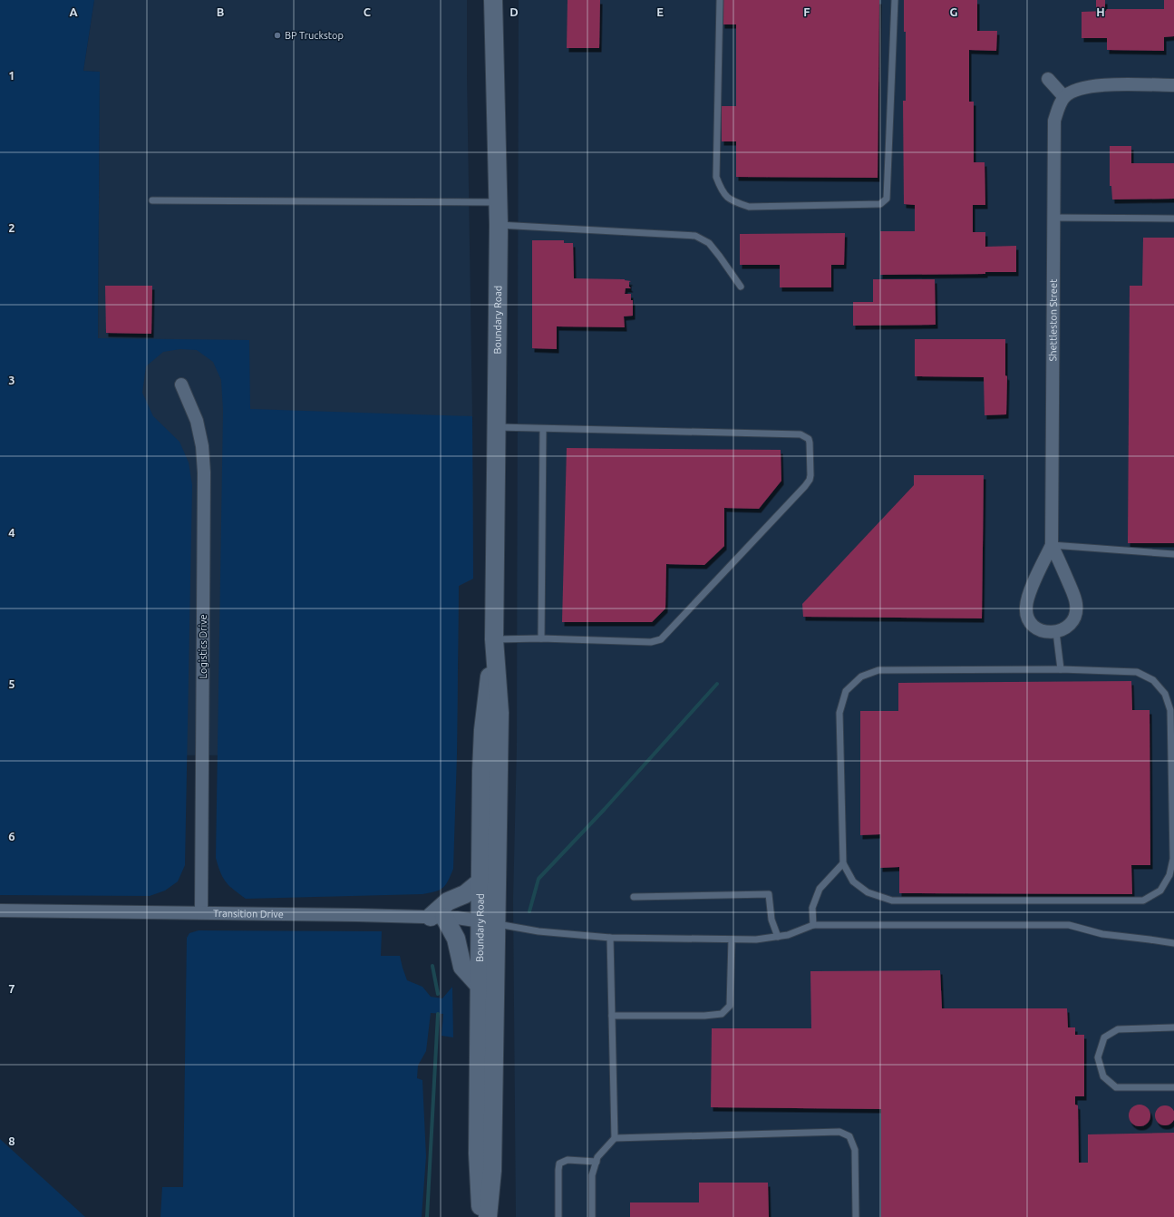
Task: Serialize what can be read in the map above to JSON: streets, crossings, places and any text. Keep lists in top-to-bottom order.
{
  "streets": {
    "main road": ["Boundary Road"],
    "street": ["Shettleston Street", "Logistics Drive", "Transition Drive"]
  },
  "crossings": [
    ["Boundary Road", "Transition Drive"],
    ["Logistics Drive", "Transition Drive"]
  ],
  "places": ["BP Truckstop"],
  "grid": {
    "columns": [
      "A",
      "B",
      "C",
      "D",
      "E",
      "F",
      "G",
      "H"
    ],
    "rows": [
      "1",
      "2",
      "3",
      "4",
      "5",
      "6",
      "7",
      "8"
    ]
  }
}
